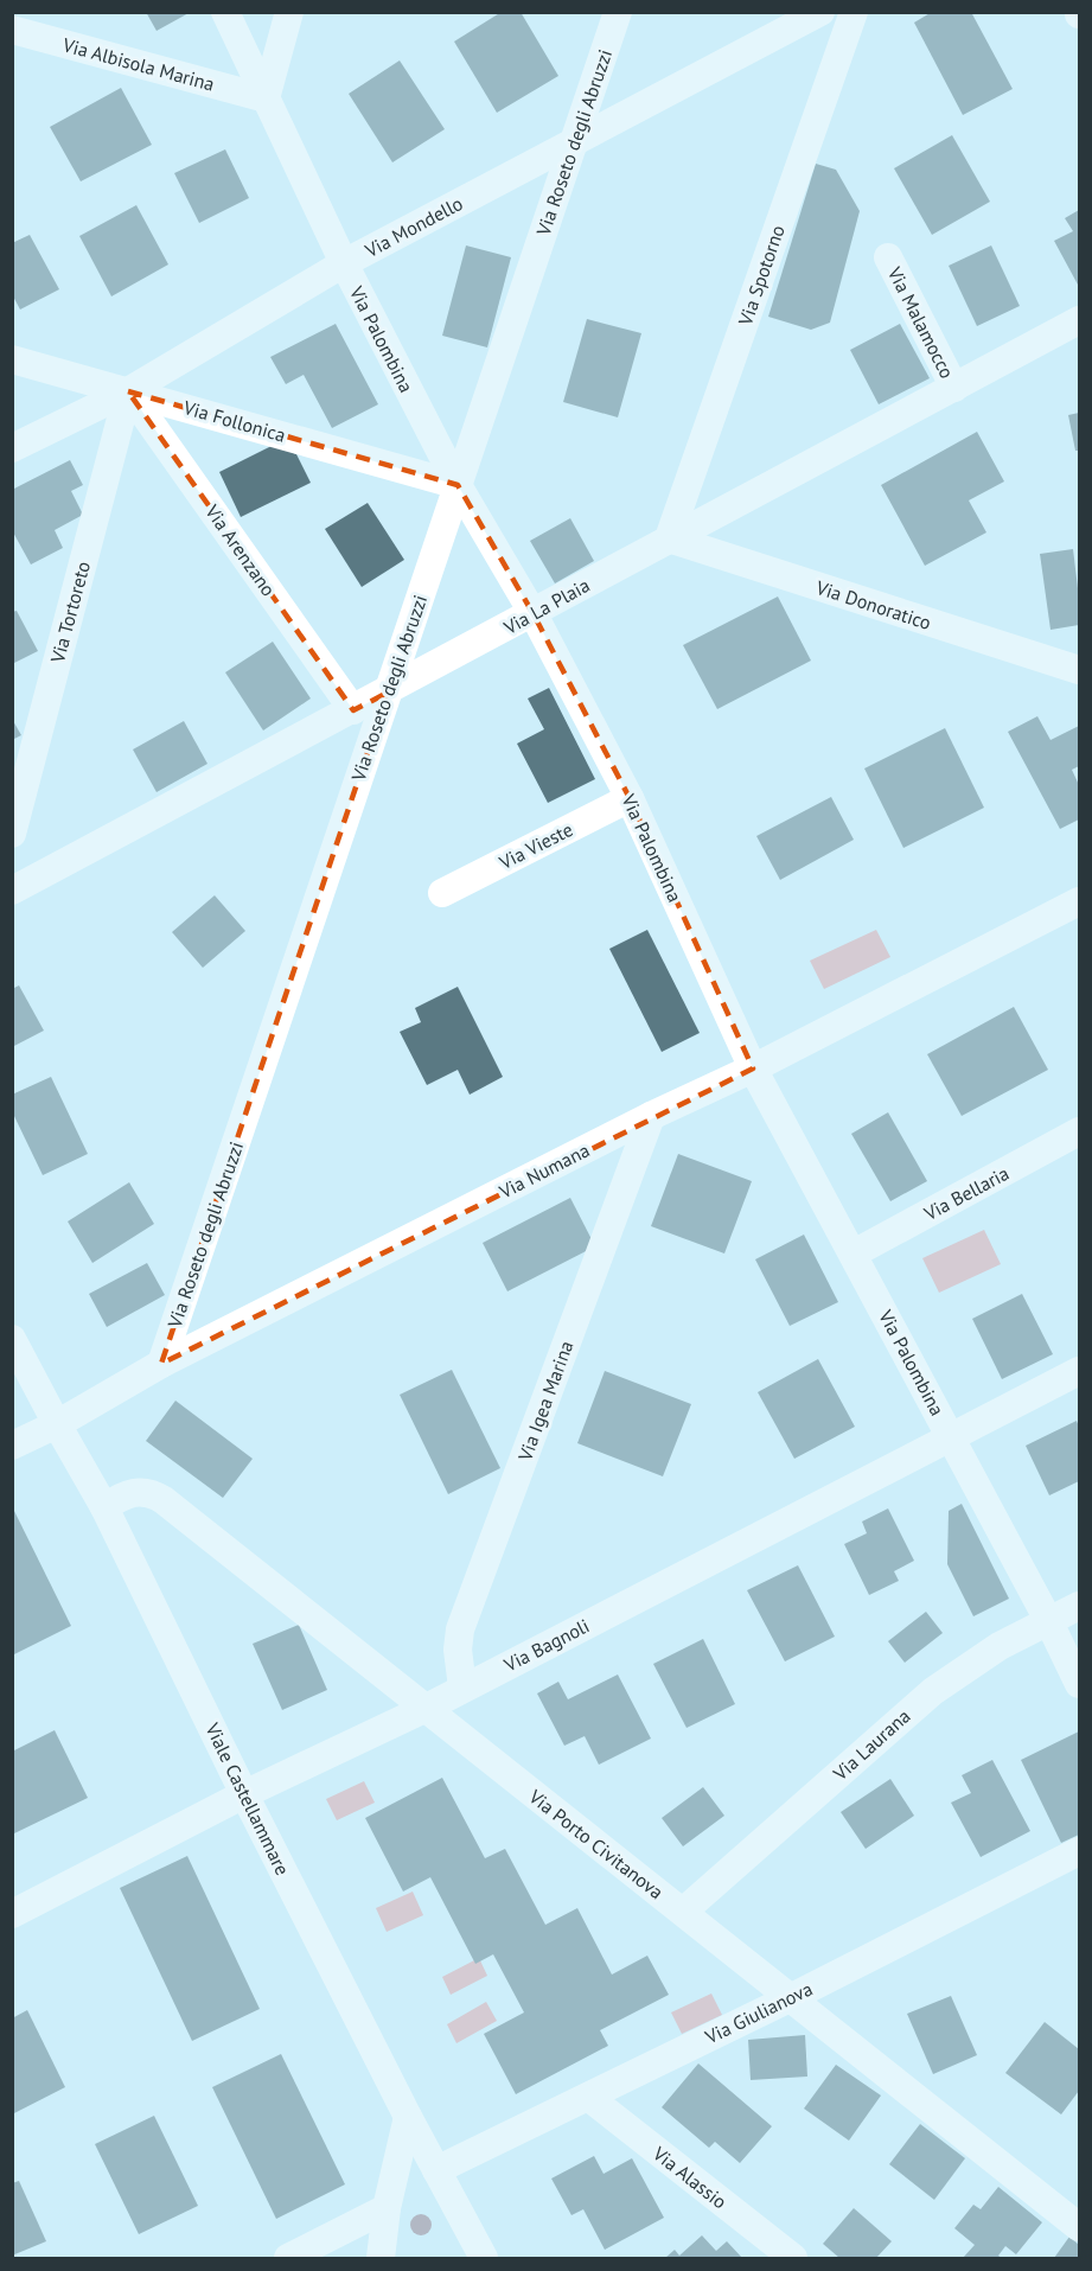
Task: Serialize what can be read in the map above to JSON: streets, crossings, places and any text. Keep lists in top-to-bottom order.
{
  "streets": {
    "street": [
      "Via Albisola Marina",
      "Via Roseto degli Abruzzi",
      "Via Mondello",
      "Via Spotorno",
      "Via Malamocco",
      "Via Palombina",
      "Via Follonica",
      "Via Arenzano",
      "Via Donoratico",
      "Via La Plaia",
      "Via Tortoreto",
      "Via Vieste",
      "Via Numana",
      "Via Bellaria",
      "Via Igea Marina",
      "Via Bagnoli",
      "Via Laurana",
      "Viale Castellammare",
      "Via Porto Civitanova",
      "Via Giulianova",
      "Via Alassio"
    ]
  },
  "crossings": [
    ["Via Albisola Marina", "Via Palombina"],
    ["Via Roseto degli Abruzzi", "Via Mondello"],
    ["Via Roseto degli Abruzzi", "Via Palombina"],
    ["Via Roseto degli Abruzzi", "Via Follonica"],
    ["Via Roseto degli Abruzzi", "Via La Plaia"],
    ["Via Roseto degli Abruzzi", "Via Numana"],
    ["Via Mondello", "Via Palombina"],
    ["Via Mondello", "Via Follonica"],
    ["Via Mondello", "Via Arenzano"],
    ["Via Mondello", "Via Tortoreto"],
    ["Via Spotorno", "Via Donoratico"],
    ["Via Spotorno", "Via La Plaia"],
    ["Via Malamocco", "Via La Plaia"],
    ["Via Palombina", "Via Follonica"],
    ["Via Palombina", "Via La Plaia"],
    ["Via Palombina", "Via Vieste"],
    ["Via Palombina", "Via Numana"],
    ["Via Palombina", "Via Bellaria"],
    ["Via Palombina", "Via Bagnoli"],
    ["Via Palombina", "Via Laurana"],
    ["Via Follonica", "Via Arenzano"],
    ["Via Follonica", "Via Tortoreto"],
    ["Via Arenzano", "Via La Plaia"],
    ["Via Arenzano", "Via Tortoreto"],
    ["Via Donoratico", "Via La Plaia"],
    ["Via Numana", "Via Igea Marina"],
    ["Via Numana", "Viale Castellammare"],
    ["Via Igea Marina", "Via Bagnoli"],
    ["Via Bagnoli", "Viale Castellammare"],
    ["Via Bagnoli", "Via Porto Civitanova"],
    ["Via Laurana", "Via Porto Civitanova"],
    ["Viale Castellammare", "Via Porto Civitanova"],
    ["Viale Castellammare", "Via Giulianova"],
    ["Via Porto Civitanova", "Via Giulianova"],
    ["Via Giulianova", "Via Alassio"]
  ]
}
